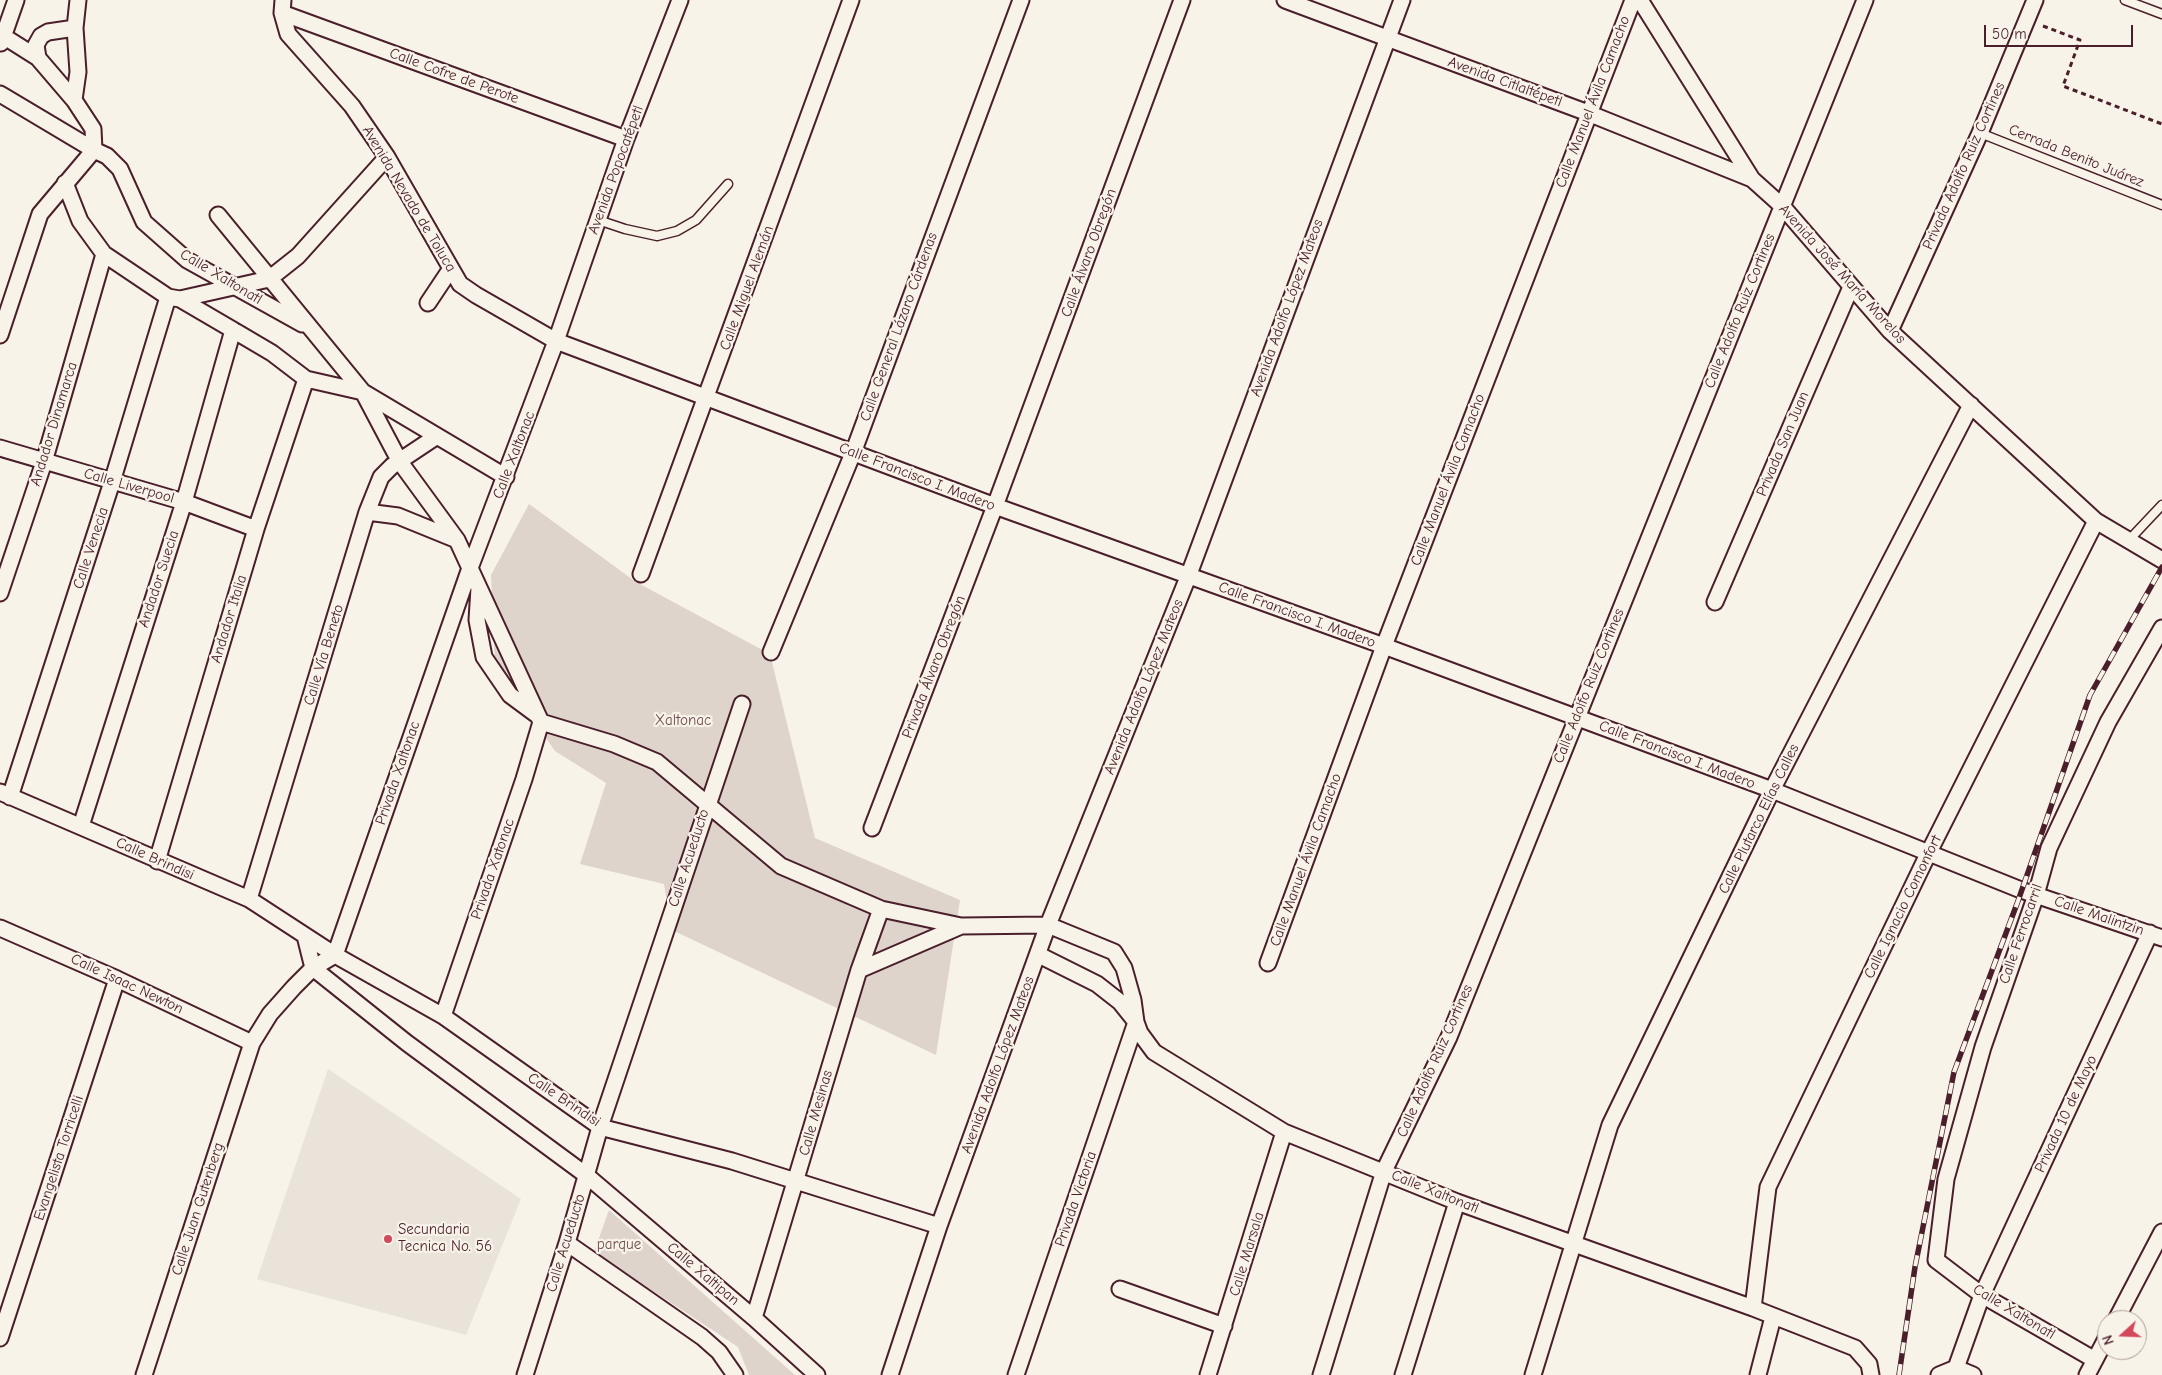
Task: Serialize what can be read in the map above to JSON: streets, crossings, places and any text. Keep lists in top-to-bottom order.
{
  "streets": {
    "street": [
      "Calle Cofre de Perote",
      "Avenida Citlaltépetl",
      "Calle Manuel Ávila Camacho",
      "Privada Adolfo Ruiz Cortines",
      "Avenida Popocatépetl",
      "Avenida Nevado de Toluca",
      "Calle Álvaro Obregón",
      "Avenida José María Morelos",
      "Calle Xaltonatl",
      "Calle Miguel Alemán",
      "Avenida Adolfo López Mateos",
      "Calle Adolfo Ruiz Cortines",
      "Calle General Lázaro Cárdenas",
      "Andador Dinamarca",
      "Privada San Juan",
      "Calle Xaltonac",
      "Calle Francisco I. Madero",
      "Calle Liverpool",
      "Calle Venecia",
      "Andador Suecia",
      "Andador Italia",
      "Calle Vía Beneto",
      "Privada Álvaro Obregón",
      "Privada Xaltonac",
      "Calle Plutarco Elías Calles",
      "Calle Acueducto",
      "Calle Brindisi",
      "Privada Xatonac",
      "Calle Ignacio Comonfort",
      "Calle Malintzin",
      "Calle Ferrocarril",
      "Calle Isaac Newton",
      "Calle Mesinas",
      "Privada 10 de Mayo",
      "Evangelista Torricelli",
      "Privada Victoria",
      "Calle Juan Gutenberg",
      "Calle Marsala",
      "Calle Xaltipan"
    ],
    "lane": ["Cerrada Benito Juárez"]
  },
  "crossings": [
    ["Calle Cofre de Perote", "Avenida Popocatépetl"],
    ["Calle Cofre de Perote", "Avenida Nevado de Toluca"],
    ["Avenida Citlaltépetl", "Calle Manuel Ávila Camacho"],
    ["Avenida Citlaltépetl", "Avenida José María Morelos"],
    ["Avenida Citlaltépetl", "Avenida Adolfo López Mateos"],
    ["Calle Manuel Ávila Camacho", "Calle Francisco I. Madero"],
    ["Cerrada Benito Juárez", "Privada Adolfo Ruiz Cortines"],
    ["Privada Adolfo Ruiz Cortines", "Avenida José María Morelos"],
    ["Avenida Popocatépetl", "Avenida Nevado de Toluca"],
    ["Avenida Popocatépetl", "Calle Xaltonac"],
    ["Avenida Popocatépetl", "Calle Francisco I. Madero"],
    ["Avenida Nevado de Toluca", "Calle Xaltonac"],
    ["Avenida Nevado de Toluca", "Calle Francisco I. Madero"],
    ["Calle Álvaro Obregón", "Calle Francisco I. Madero"],
    ["Calle Álvaro Obregón", "Privada Álvaro Obregón"],
    ["Avenida José María Morelos", "Calle Adolfo Ruiz Cortines"],
    ["Avenida José María Morelos", "Privada San Juan"],
    ["Avenida José María Morelos", "Calle Plutarco Elías Calles"],
    ["Avenida José María Morelos", "Calle Ignacio Comonfort"],
    ["Calle Xaltonatl", "Avenida Adolfo López Mateos"],
    ["Calle Xaltonatl", "Calle Adolfo Ruiz Cortines"],
    ["Calle Xaltonatl", "Andador Dinamarca"],
    ["Calle Xaltonatl", "Calle Xaltonac"],
    ["Calle Xaltonatl", "Calle Venecia"],
    ["Calle Xaltonatl", "Andador Suecia"],
    ["Calle Xaltonatl", "Andador Italia"],
    ["Calle Xaltonatl", "Calle Vía Beneto"],
    ["Calle Xaltonatl", "Calle Plutarco Elías Calles"],
    ["Calle Xaltonatl", "Calle Ignacio Comonfort"],
    ["Calle Xaltonatl", "Calle Ferrocarril"],
    ["Calle Xaltonatl", "Privada 10 de Mayo"],
    ["Calle Xaltonatl", "Privada Victoria"],
    ["Calle Xaltonatl", "Calle Marsala"],
    ["Calle Miguel Alemán", "Calle Francisco I. Madero"],
    ["Avenida Adolfo López Mateos", "Calle Francisco I. Madero"],
    ["Avenida Adolfo López Mateos", "Calle Brindisi"],
    ["Calle Adolfo Ruiz Cortines", "Calle Francisco I. Madero"],
    ["Calle General Lázaro Cárdenas", "Calle Francisco I. Madero"],
    ["Andador Dinamarca", "Calle Liverpool"],
    ["Calle Xaltonac", "Calle Francisco I. Madero"],
    ["Calle Xaltonac", "Privada Xaltonac"],
    ["Calle Francisco I. Madero", "Privada Álvaro Obregón"],
    ["Calle Francisco I. Madero", "Calle Plutarco Elías Calles"],
    ["Calle Francisco I. Madero", "Calle Ignacio Comonfort"],
    ["Calle Francisco I. Madero", "Calle Malintzin"],
    ["Calle Francisco I. Madero", "Calle Ferrocarril"],
    ["Calle Liverpool", "Calle Venecia"],
    ["Calle Liverpool", "Andador Suecia"],
    ["Calle Liverpool", "Andador Italia"],
    ["Calle Venecia", "Calle Brindisi"],
    ["Andador Suecia", "Calle Brindisi"],
    ["Andador Italia", "Calle Brindisi"],
    ["Calle Vía Beneto", "Calle Brindisi"],
    ["Privada Xaltonac", "Calle Brindisi"],
    ["Calle Acueducto", "Calle Brindisi"],
    ["Calle Acueducto", "Privada Xatonac"],
    ["Calle Acueducto", "Calle Xaltipan"],
    ["Calle Brindisi", "Privada Xatonac"],
    ["Calle Brindisi", "Calle Mesinas"],
    ["Calle Malintzin", "Calle Ferrocarril"],
    ["Calle Malintzin", "Privada 10 de Mayo"],
    ["Calle Isaac Newton", "Evangelista Torricelli"],
    ["Calle Isaac Newton", "Calle Juan Gutenberg"],
    ["Calle Mesinas", "Calle Xaltipan"]
  ],
  "parks": ["Xaltonac", "parque"],
  "places": ["Secundaria Tecnica No. 56"],
  "scale_bar": "50 m",
  "north": "left"
}
